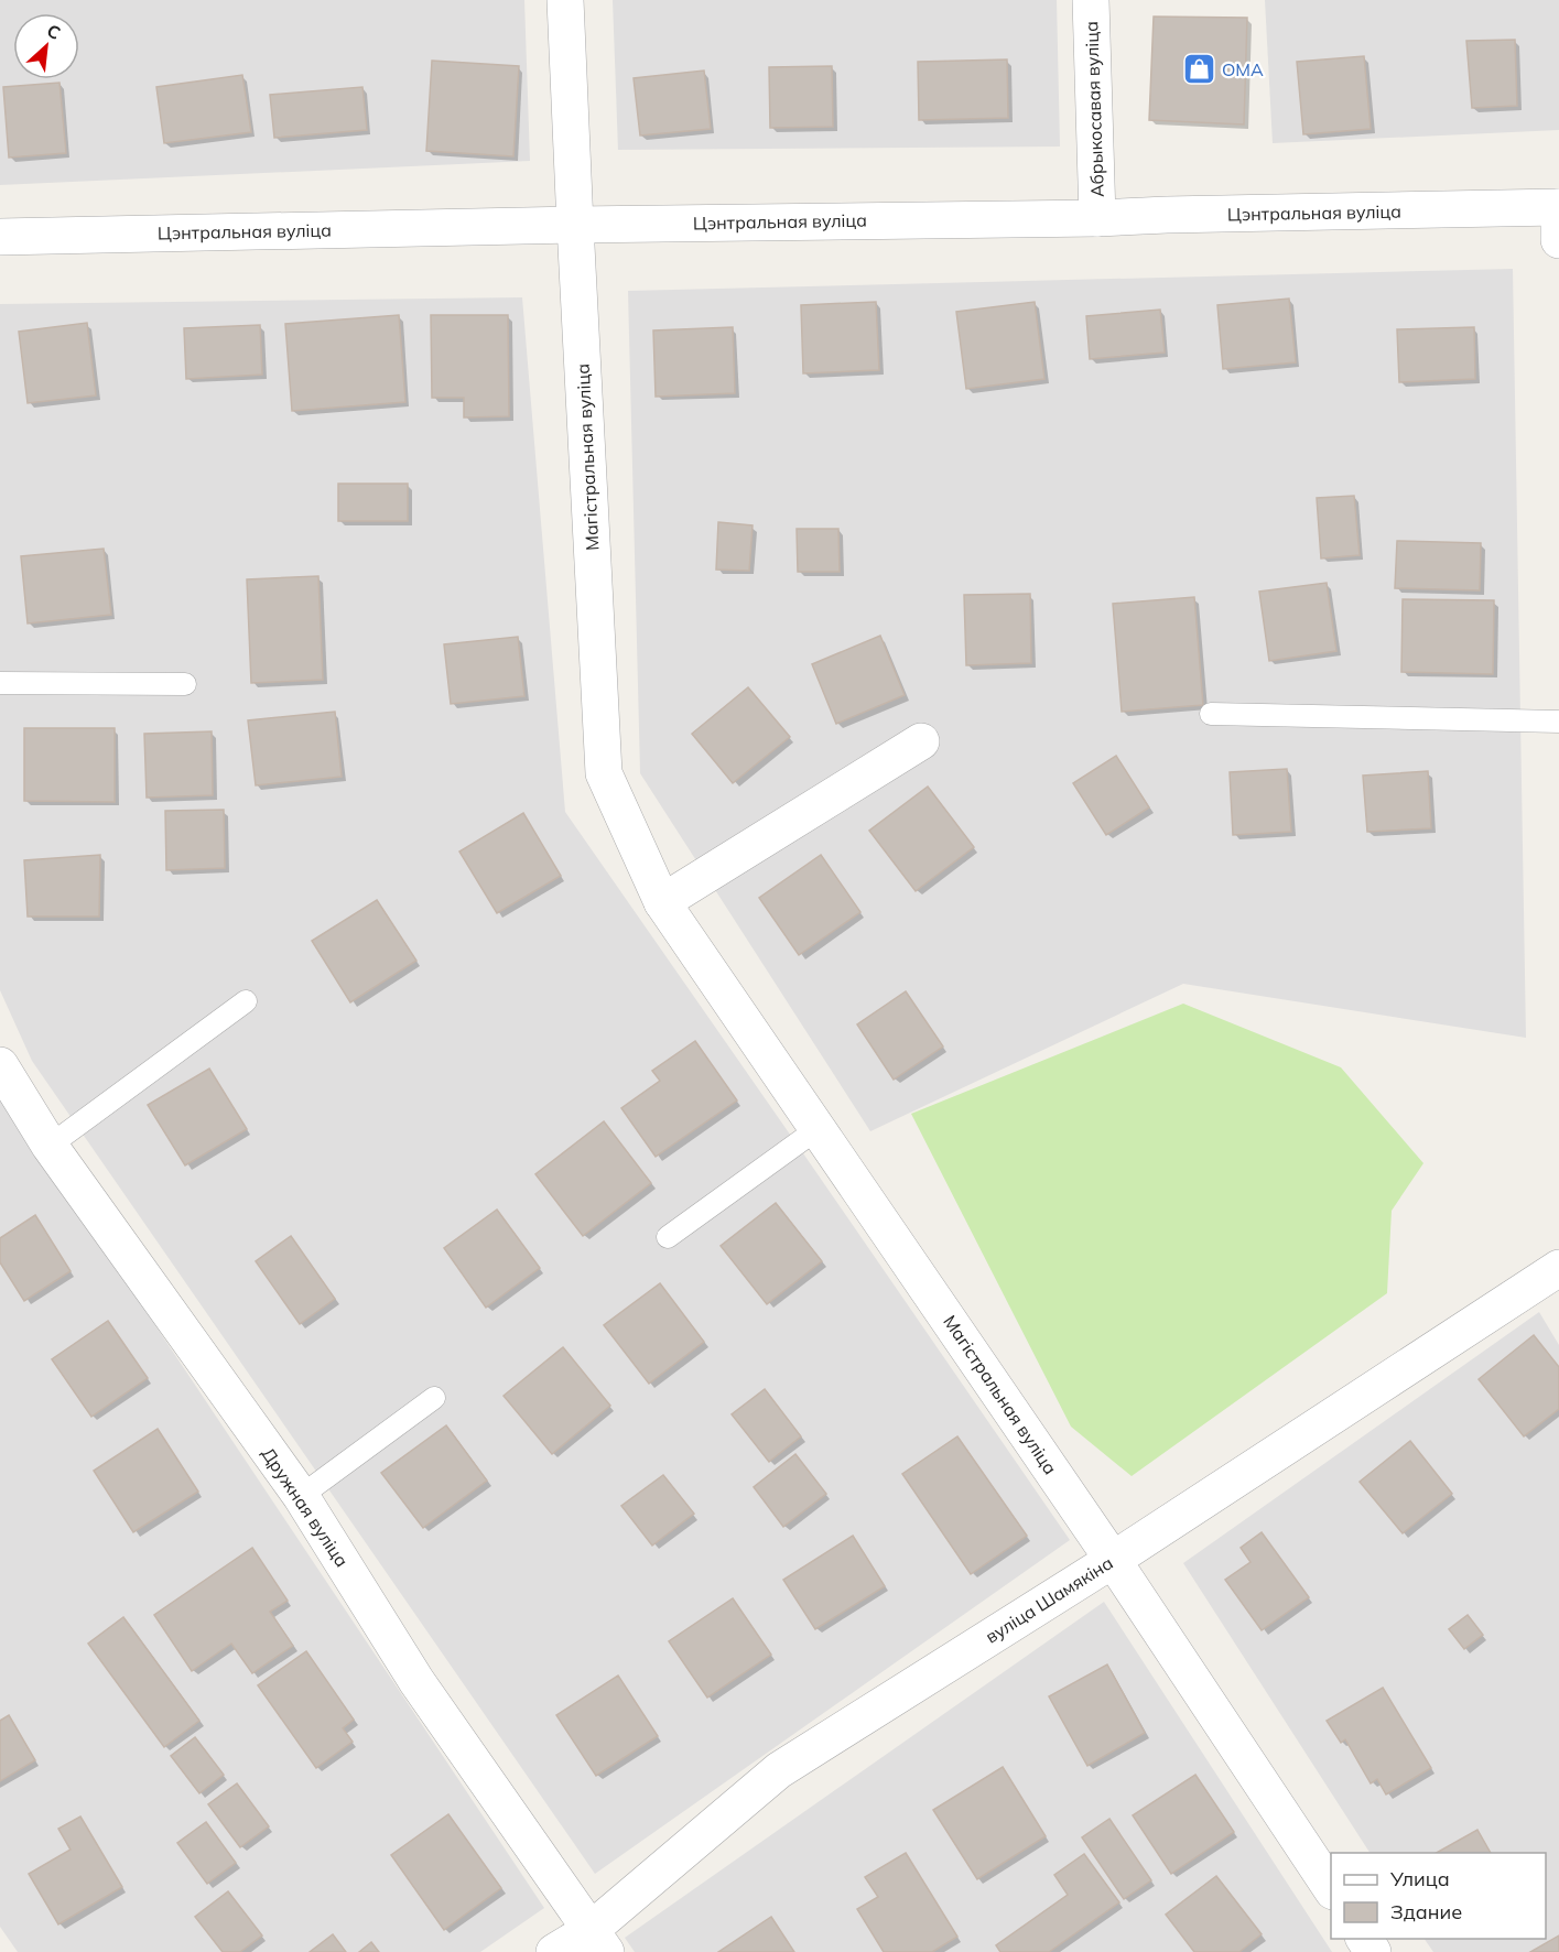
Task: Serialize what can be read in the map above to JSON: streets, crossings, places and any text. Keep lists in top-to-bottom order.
{
  "streets": {
    "street": [
      "Абрыкосавая вуліца",
      "Цэнтральная вуліца",
      "Магістральная вуліца",
      "Дружная вуліца",
      "вуліца Шамякіна"
    ]
  },
  "crossings": [
    ["Абрыкосавая вуліца", "Цэнтральная вуліца"],
    ["Цэнтральная вуліца", "Магістральная вуліца"],
    ["Магістральная вуліца", "вуліца Шамякіна"],
    ["Дружная вуліца", "вуліца Шамякіна"]
  ],
  "places": {
    "shop": ["ОМА"]
  },
  "legend": ["Улица", "Здание"],
  "north": "top right"
}
